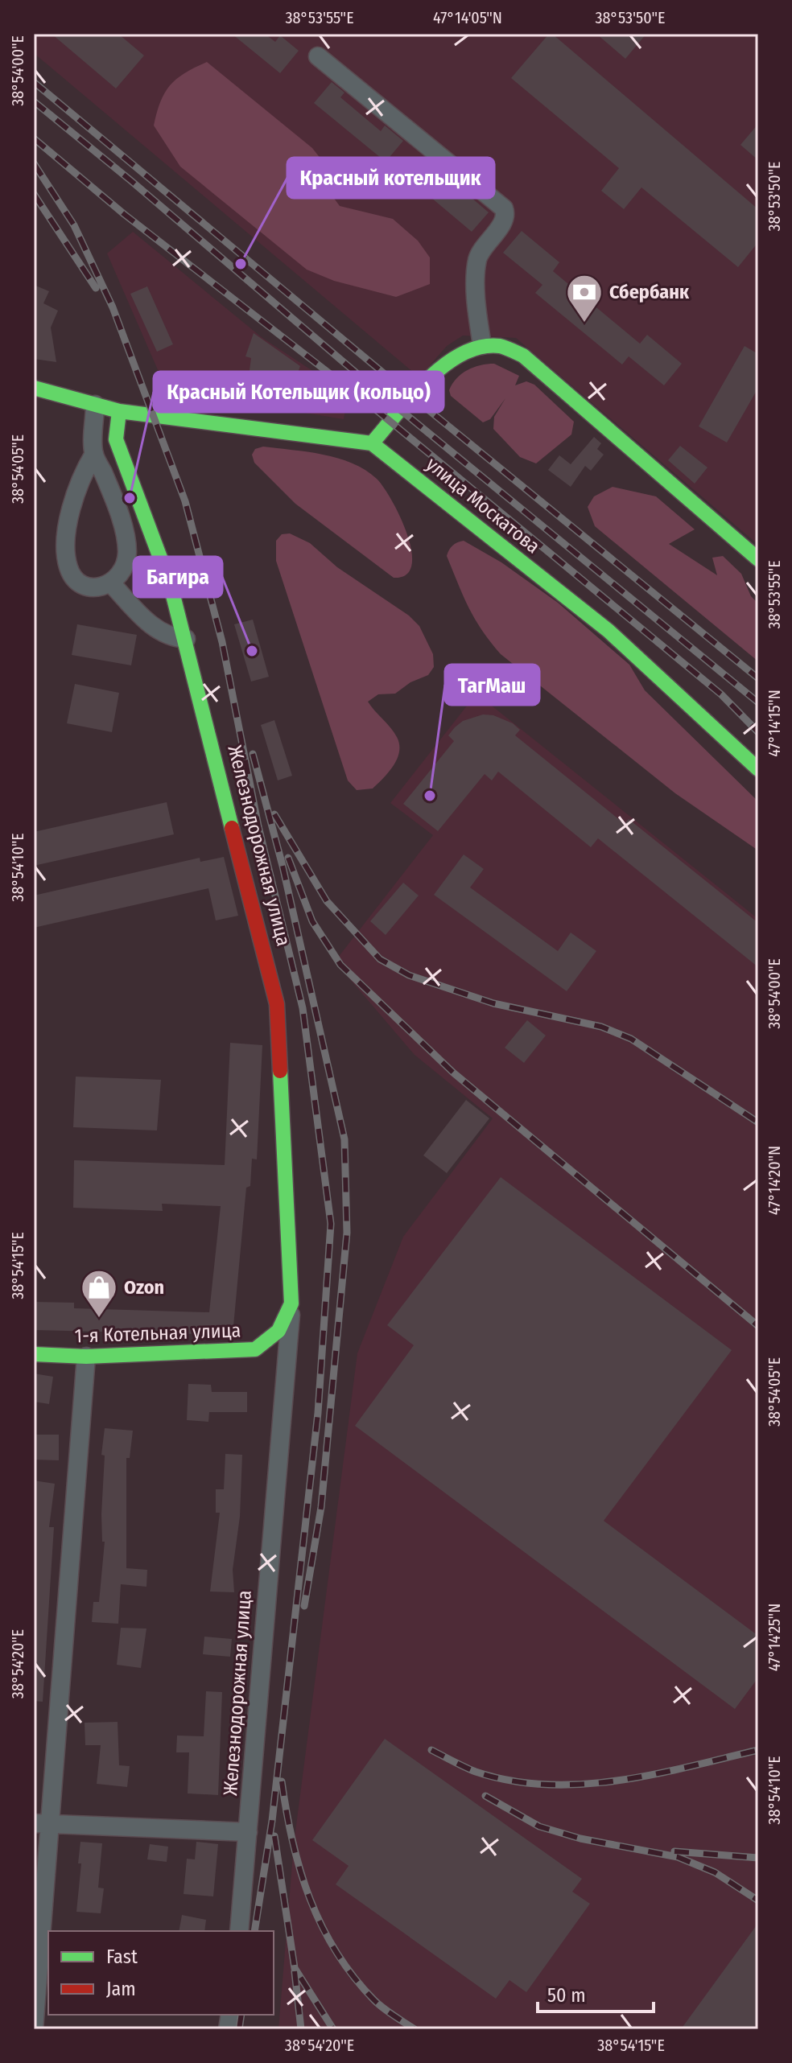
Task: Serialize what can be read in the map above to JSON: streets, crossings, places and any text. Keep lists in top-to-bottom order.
{
  "streets": {
    "main road": ["улица Москатова", "Железнодорожная улица", "1-я Котельная улица"]
  },
  "crossings": [
    ["Железнодорожная улица", "1-я Котельная улица"]
  ],
  "places": {
    "other": [
      "Красный котельщик",
      "Красный Котельщик (кольцо)",
      "Багира",
      "ТагМаш"
    ],
    "bank": ["Сбербанк"],
    "shop": ["Ozon"]
  },
  "legend": ["Fast", "Jam"],
  "scale_bar": "50 m",
  "coordinates": [
    "38°53'55\"E",
    "47°14'05\"N",
    "38°53'50\"E",
    "38°54'00\"E",
    "38°54'05\"E",
    "47°14'15\"N",
    "38°54'10\"E",
    "47°14'20\"N",
    "38°54'15\"E",
    "47°14'25\"N",
    "38°54'20\"E"
  ]
}
